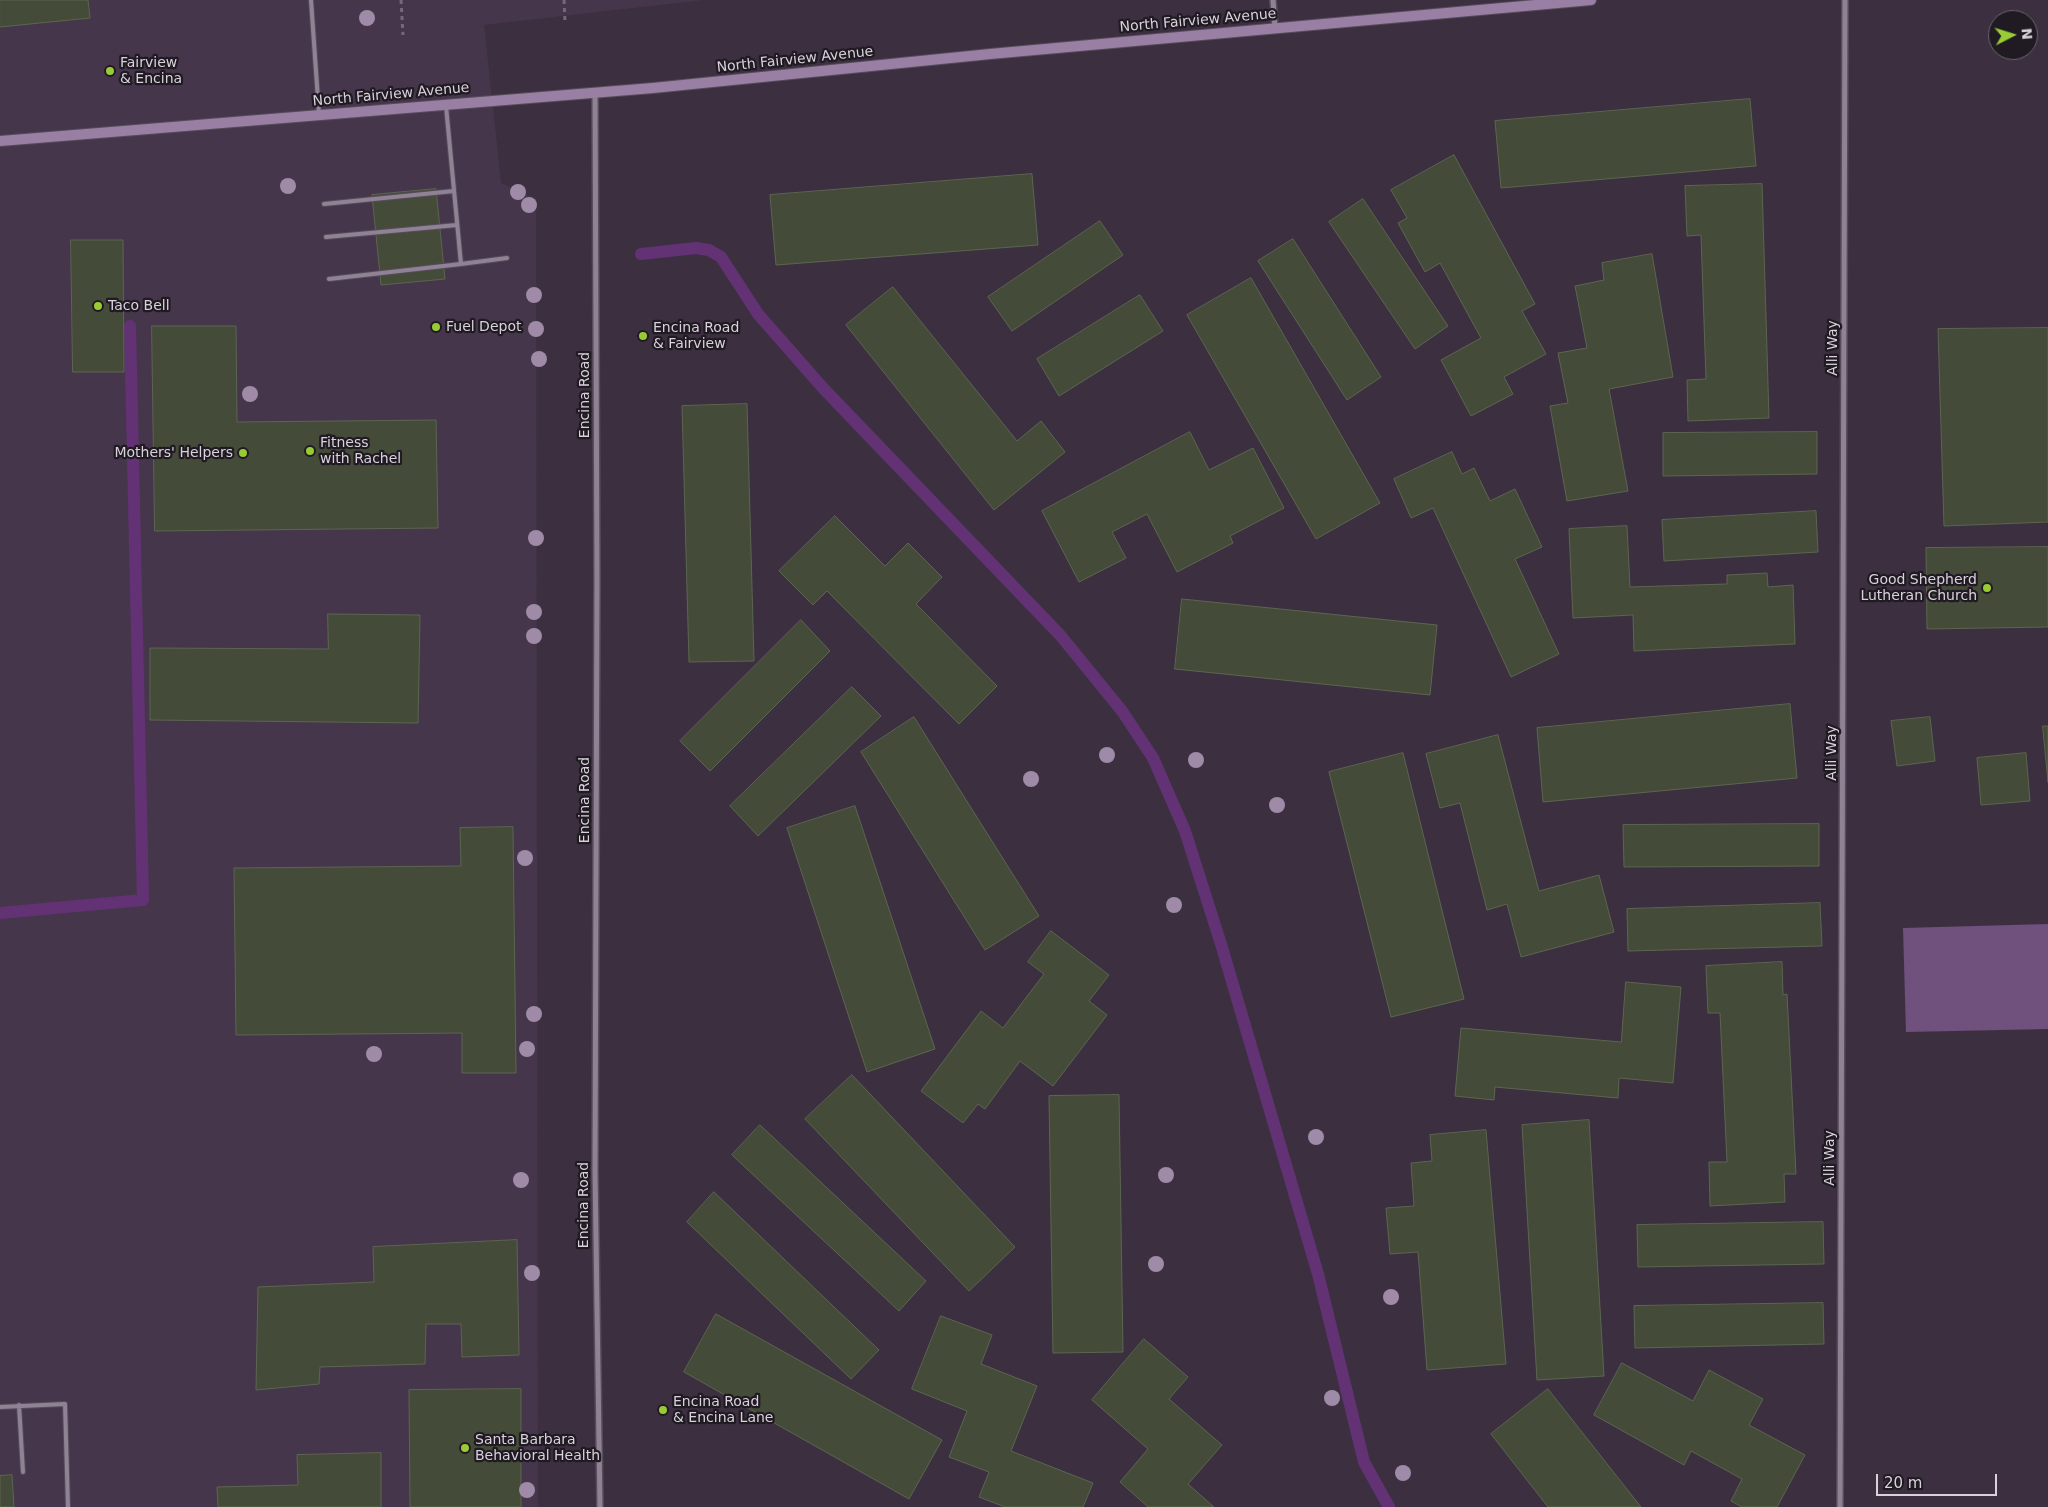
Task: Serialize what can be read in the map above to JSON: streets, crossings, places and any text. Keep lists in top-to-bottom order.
{
  "streets": {
    "main road": ["North Fairview Avenue"],
    "street": ["Alli Way", "Encina Road"]
  },
  "crossings": [
    ["North Fairview Avenue", "Encina Road"]
  ],
  "places": [
    "Fairview & Encina",
    "Taco Bell",
    "Fuel Depot",
    "Encina Road & Fairview",
    "Fitness with Rachel",
    "Mothers' Helpers",
    "Good Shepherd Lutheran Church",
    "Encina Road & Encina Lane",
    "Santa Barbara Behavioral Health"
  ],
  "scale_bar": "20 m",
  "north": "right"
}
